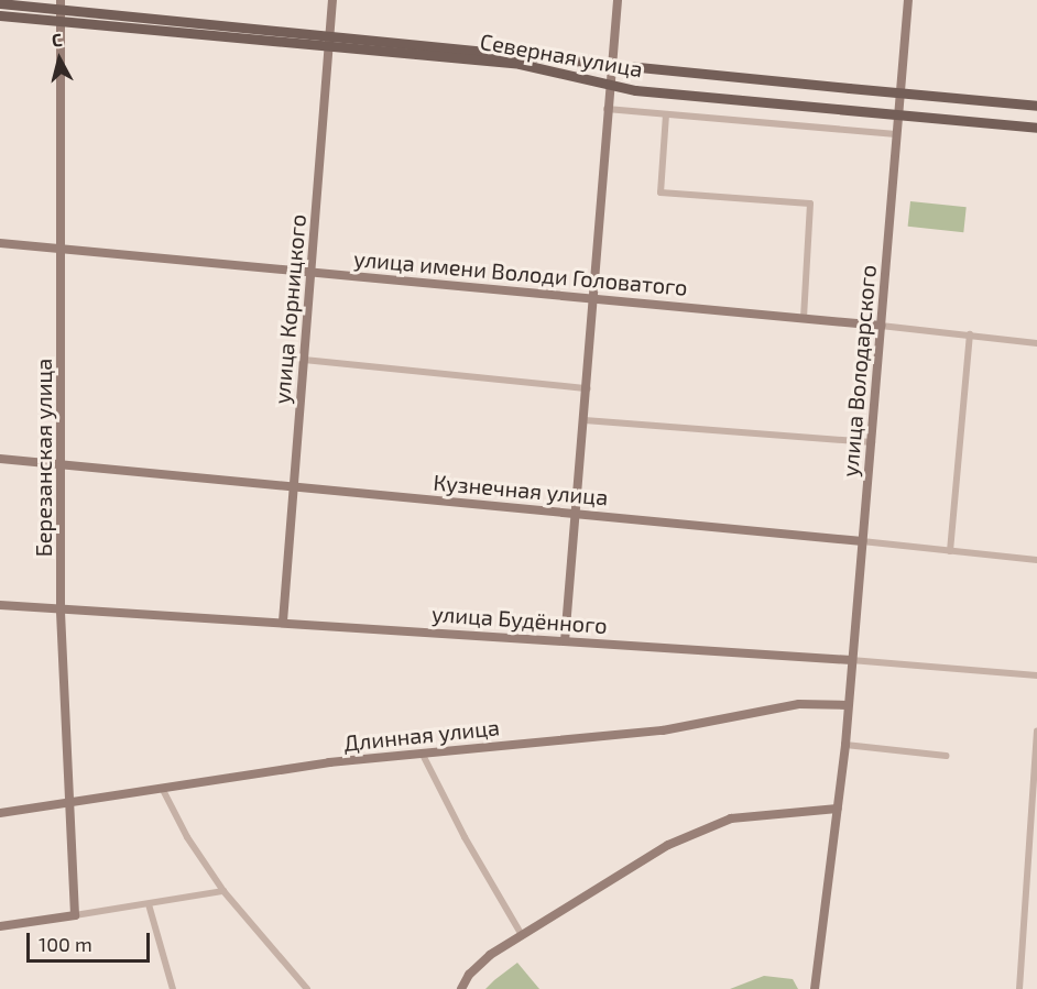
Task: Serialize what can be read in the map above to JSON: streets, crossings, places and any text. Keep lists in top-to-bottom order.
{
  "streets": {
    "main road": ["Северная улица"],
    "street": [
      "улица имени Володи Головатого",
      "улица Корницкого",
      "улица Володарского",
      "Березанская улица",
      "Кузнечная улица",
      "улица Будённого",
      "Длинная улица"
    ]
  },
  "crossings": [
    ["Северная улица", "улица Корницкого"],
    ["Северная улица", "Березанская улица"],
    ["улица имени Володи Головатого", "улица Корницкого"],
    ["улица имени Володи Головатого", "улица Володарского"],
    ["улица имени Володи Головатого", "Березанская улица"],
    ["улица Корницкого", "Кузнечная улица"],
    ["улица Корницкого", "улица Будённого"],
    ["улица Володарского", "Кузнечная улица"],
    ["улица Володарского", "улица Будённого"],
    ["улица Володарского", "Длинная улица"],
    ["Березанская улица", "Кузнечная улица"],
    ["Березанская улица", "улица Будённого"],
    ["Березанская улица", "Длинная улица"]
  ],
  "scale_bar": "100 m",
  "north": "top"
}
